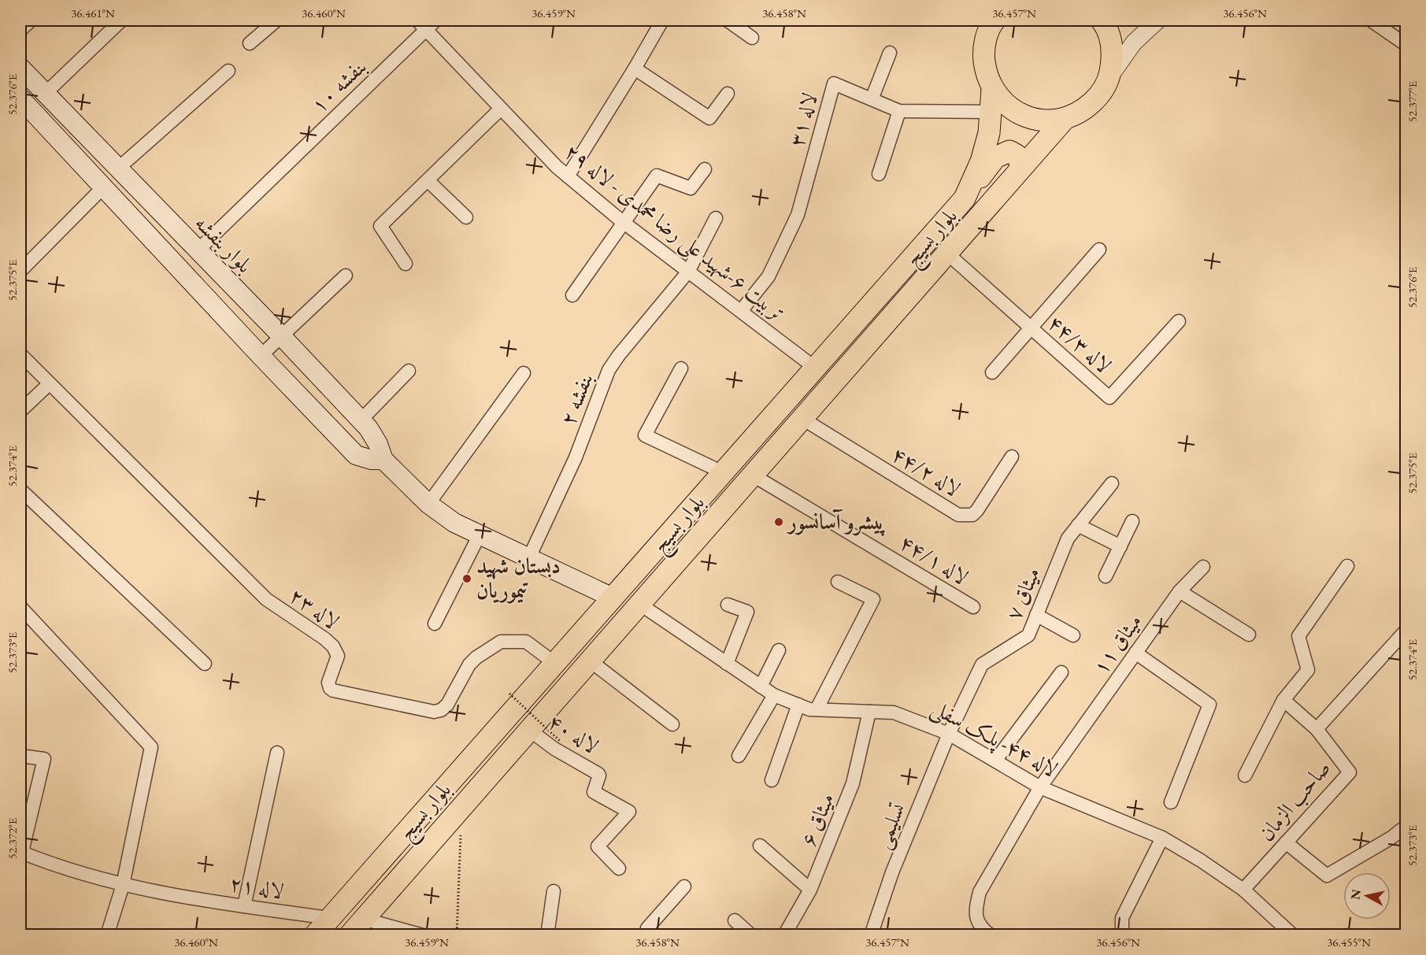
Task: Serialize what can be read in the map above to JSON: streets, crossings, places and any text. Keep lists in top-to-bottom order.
{
  "streets": {
    "main road": ["بلوار بسیج", "بلوار بنفشه"],
    "street": [
      "بنفشه ۱۰",
      "لاله ۳۱",
      "تربیت ۶-شهید علی رضا محمدی - لاله ۲۹",
      "لاله ۴۴/۳",
      "بنفشه ۲",
      "لاله ۴۴/۲",
      "لاله ۴۴/۱",
      "میثاق ۷",
      "لاله ۲۳",
      "میثاق ۱۱",
      "لاله ۴۰",
      "لاله ۴۴- پلک سفلی",
      "صاحب الزمان",
      "میثاق ۶",
      "تسلیمی",
      "لاله ۲۱"
    ]
  },
  "crossings": [
    ["بنفشه ۱۰", "تربیت ۶-شهید علی رضا محمدی - لاله ۲۹"],
    ["بنفشه ۱۰", "بلوار بنفشه"],
    ["لاله ۳۱", "تربیت ۶-شهید علی رضا محمدی - لاله ۲۹"],
    ["لاله ۳۱", "بلوار بسیج"],
    ["تربیت ۶-شهید علی رضا محمدی - لاله ۲۹", "بلوار بسیج"],
    ["تربیت ۶-شهید علی رضا محمدی - لاله ۲۹", "بنفشه ۲"],
    ["بلوار بسیج", "بلوار بنفشه"],
    ["بلوار بسیج", "لاله ۴۴/۳"],
    ["بلوار بسیج", "لاله ۴۴/۲"],
    ["بلوار بسیج", "لاله ۴۴/۱"],
    ["بلوار بسیج", "لاله ۲۳"],
    ["بلوار بسیج", "لاله ۴۰"],
    ["بلوار بسیج", "لاله ۴۴- پلک سفلی"],
    ["بلوار بسیج", "لاله ۲۱"],
    ["بلوار بنفشه", "بنفشه ۲"],
    ["میثاق ۷", "لاله ۴۴- پلک سفلی"],
    ["میثاق ۷", "تسلیمی"],
    ["میثاق ۱۱", "لاله ۴۴- پلک سفلی"],
    ["لاله ۴۴- پلک سفلی", "صاحب الزمان"],
    ["لاله ۴۴- پلک سفلی", "میثاق ۶"],
    ["لاله ۴۴- پلک سفلی", "تسلیمی"]
  ],
  "places": ["پیشرو آسانسور", "دبستان شهید تیموریان"],
  "north": "left",
  "coordinates": [
    "36.461°N",
    "36.460°N",
    "36.459°N",
    "36.458°N",
    "36.457°N",
    "36.456°N",
    "52.376°E",
    "52.377°E",
    "52.375°E",
    "52.374°E",
    "52.373°E",
    "52.372°E",
    "36.455°N"
  ]
}
